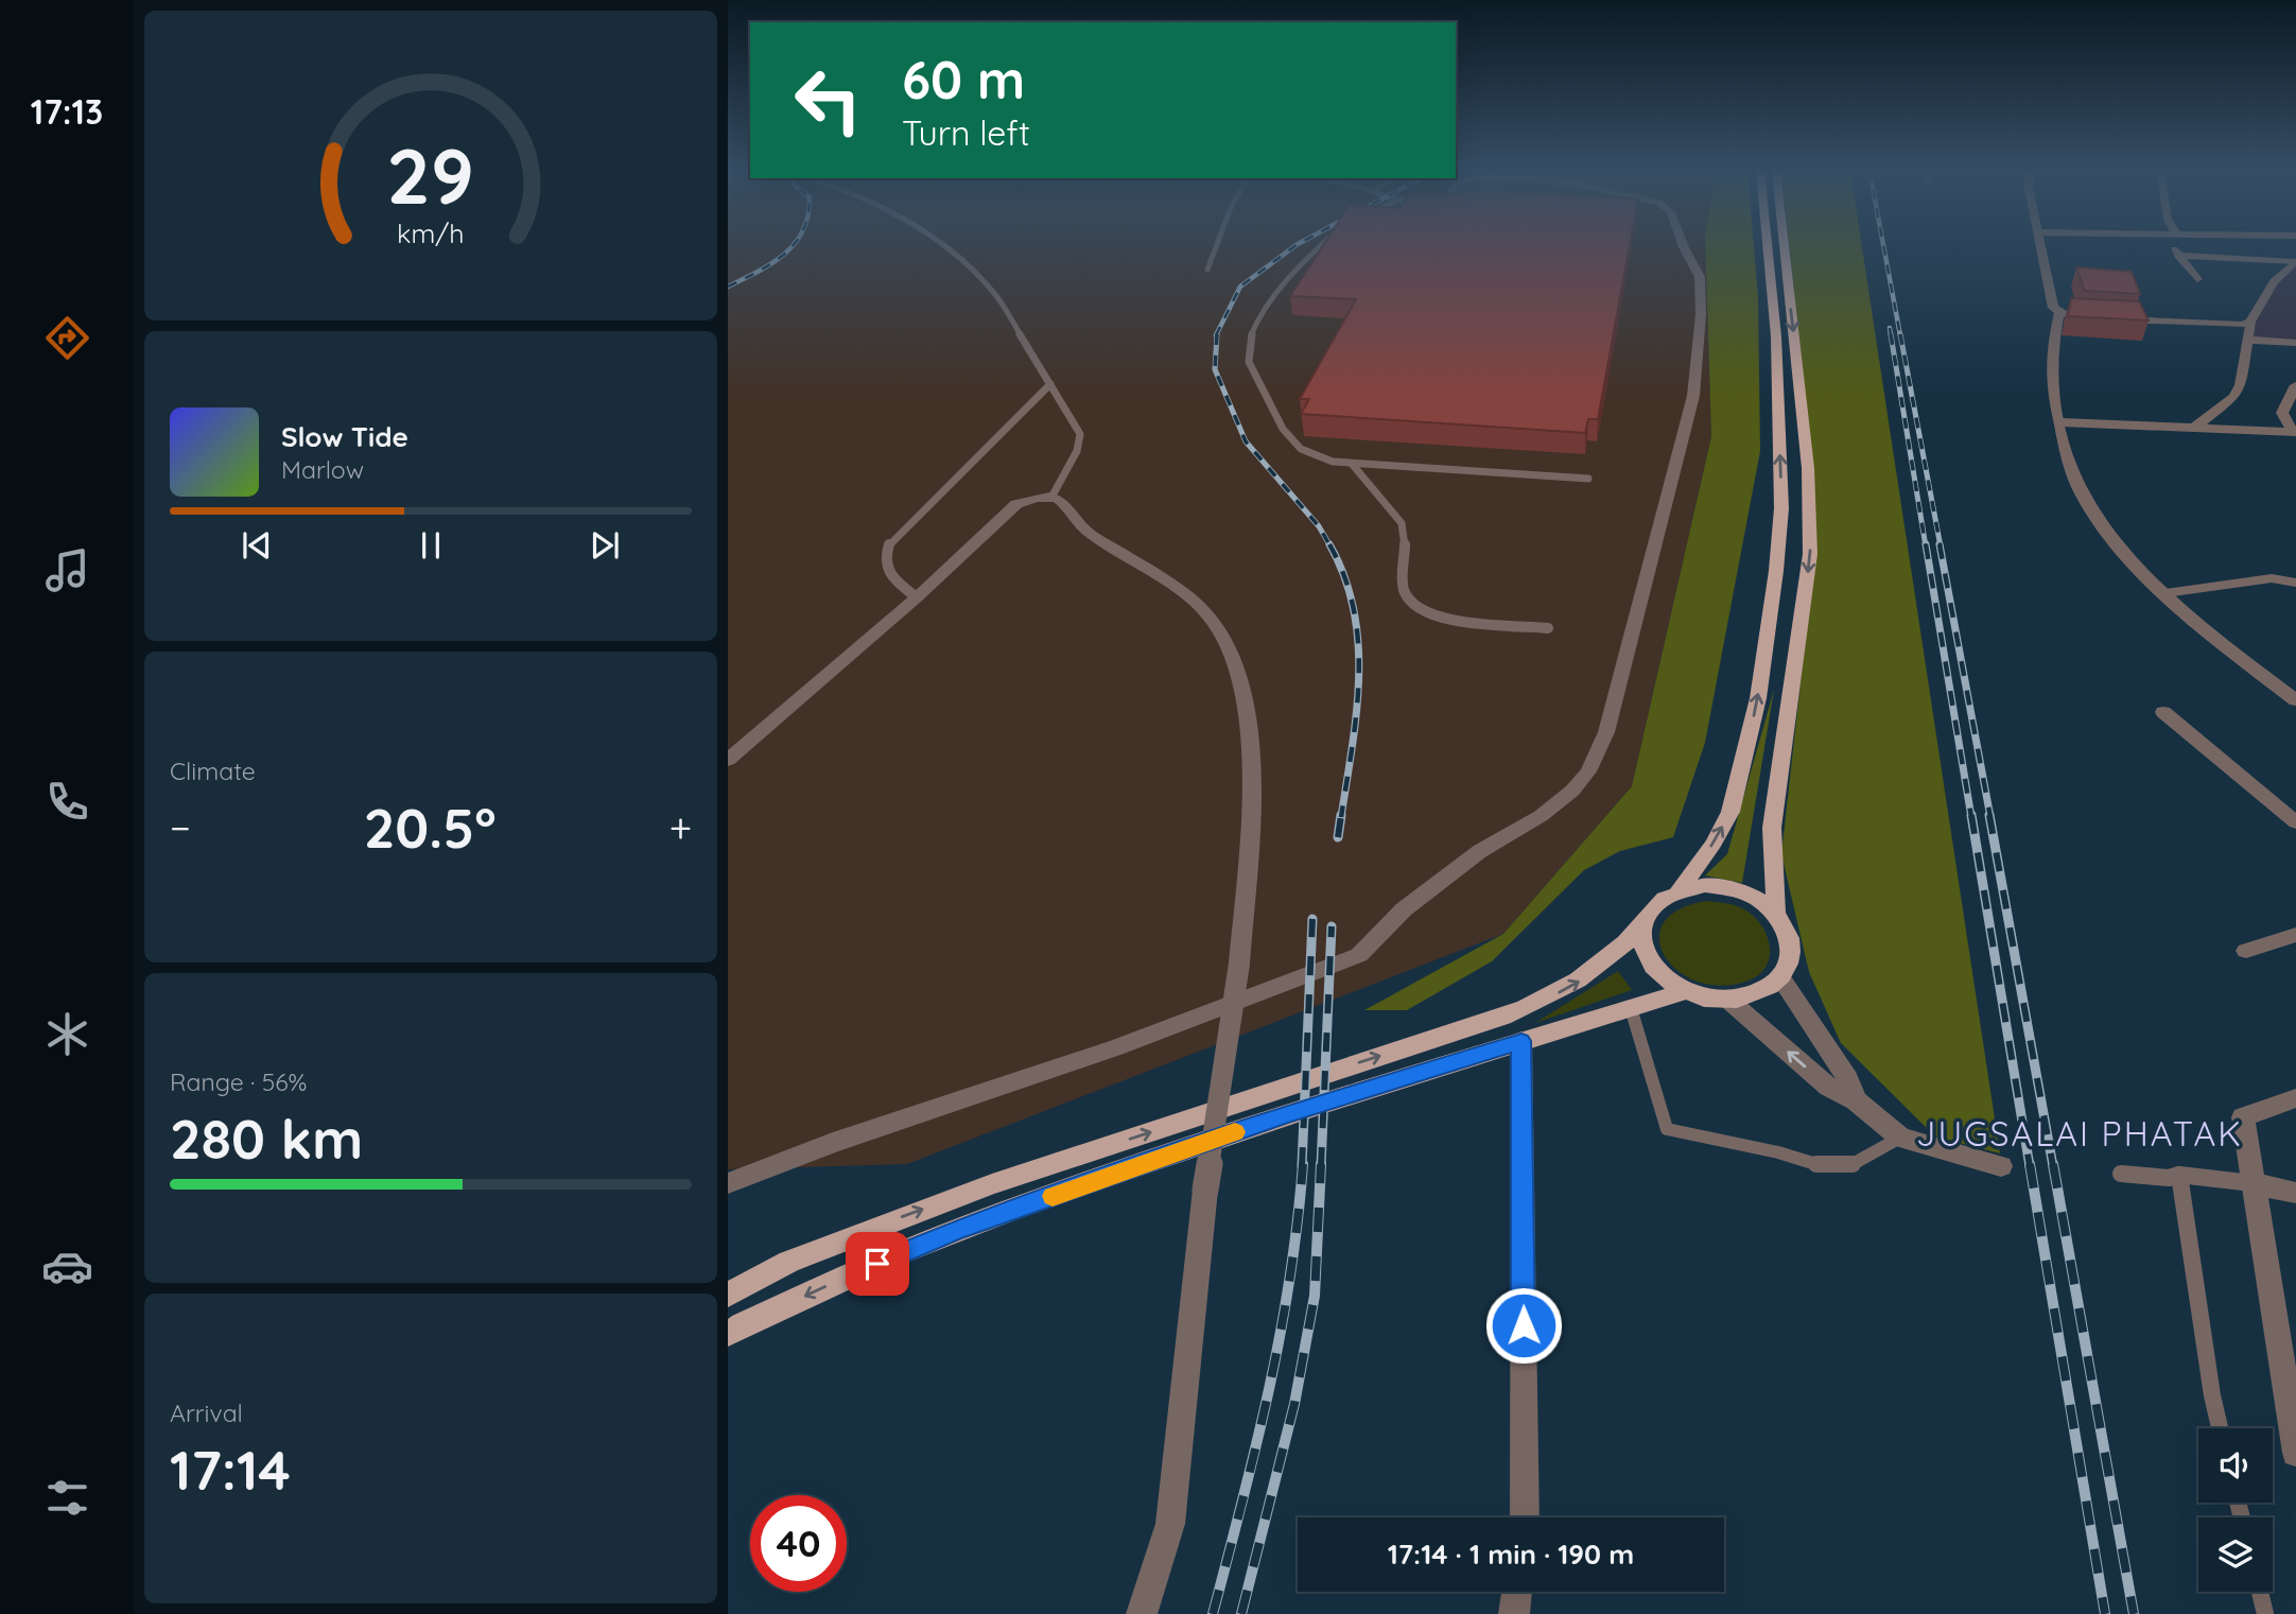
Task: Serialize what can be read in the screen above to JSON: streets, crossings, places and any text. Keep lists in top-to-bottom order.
{
  "districts": ["JUGSALAI PHATAK"],
  "page": {
    "tabs": "17:13",
    "turn": ["60 m", "Turn left"],
    "song": ["Slow Tide", "Marlow"],
    "tile": [
      "Climate",
      ["Range · 56%", "280 km"],
      ["Arrival", "17:14"]
    ],
    "heat": ["−", "20.5°", "+"],
    "limit": "40",
    "trip": "17:14 · 1 min · 190 m",
    "gauge": ["29", "km/h"]
  }
}
